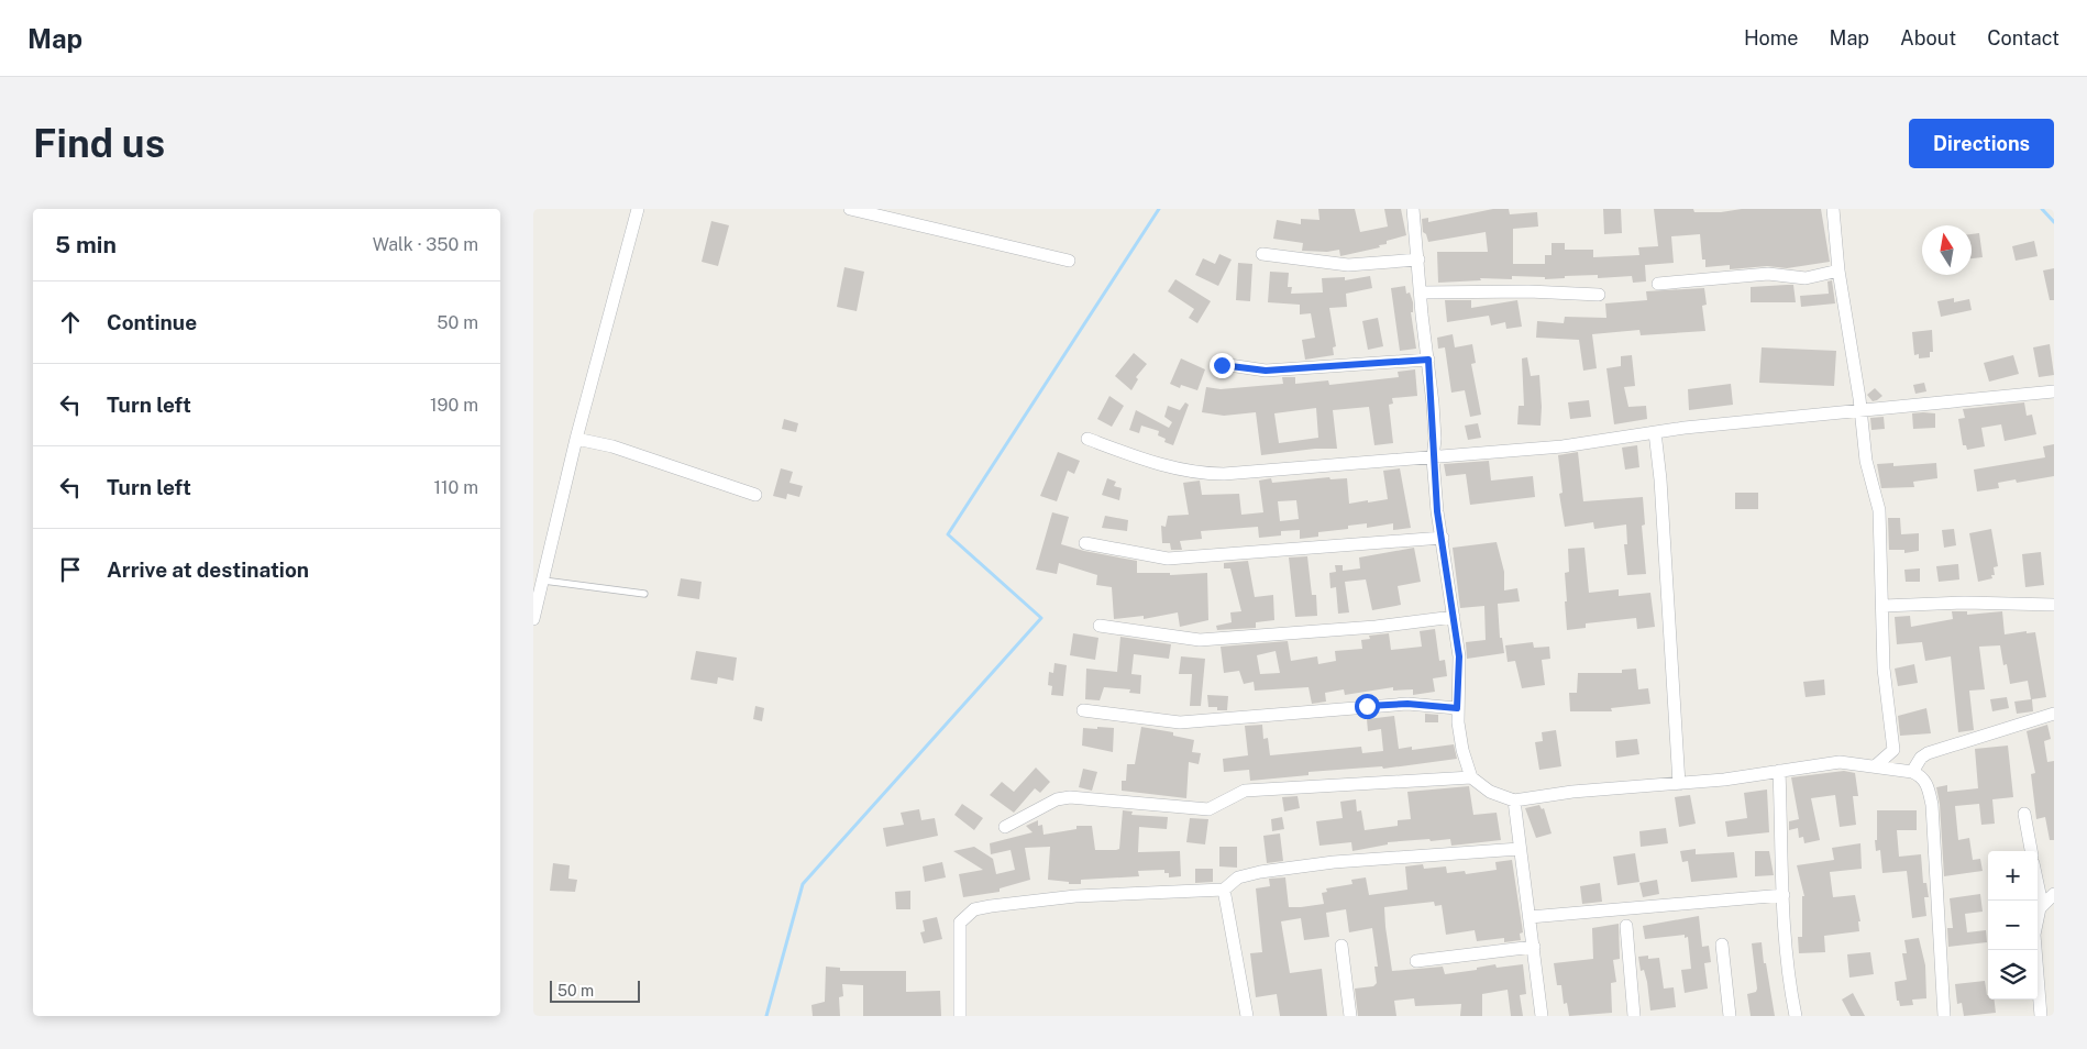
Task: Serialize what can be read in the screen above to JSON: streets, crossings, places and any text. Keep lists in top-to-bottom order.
{
  "scale_bar": "50 m",
  "north": "top",
  "page": {
    "header": "Map",
    "nav": [
      "Home",
      "Map",
      "About",
      "Contact"
    ],
    "buttons": "Directions",
    "title": "Find us",
    "heading": ["5 min", "Walk · 350 m"],
    "list": [
      ["Continue", "50 m"],
      ["Turn left", "190 m"],
      ["Turn left", "110 m"],
      "Arrive at destination"
    ],
    "map_buttons": ["+", "−"],
    "scale": "50 m"
  }
}
